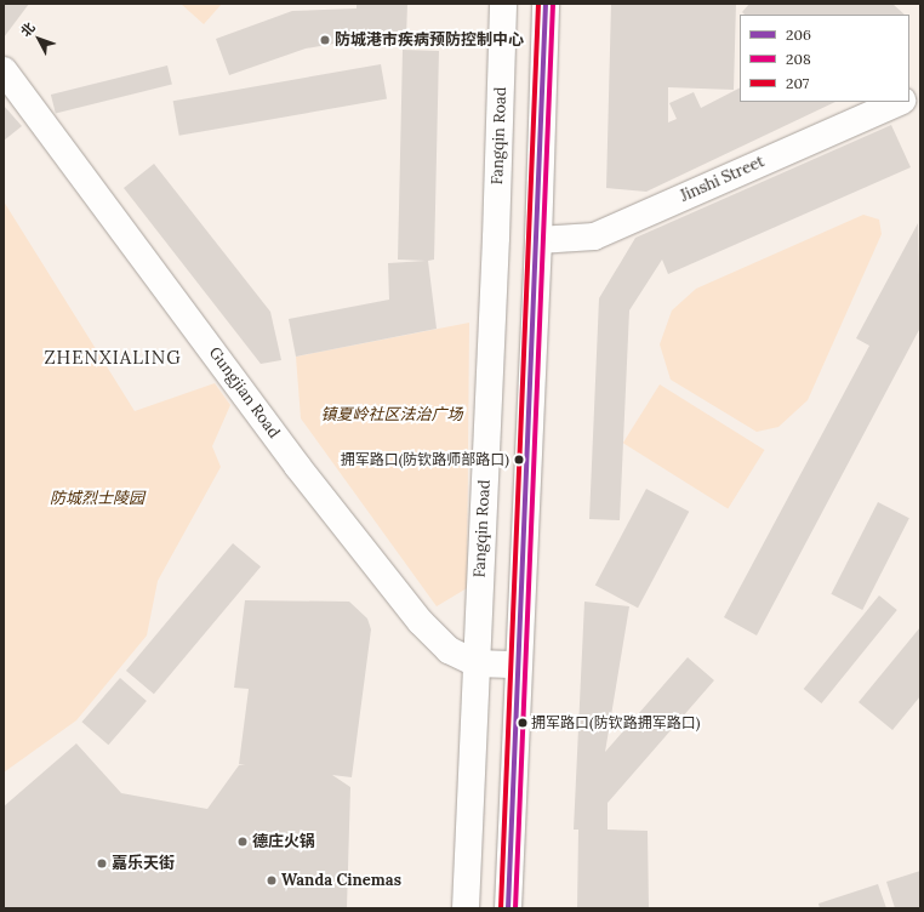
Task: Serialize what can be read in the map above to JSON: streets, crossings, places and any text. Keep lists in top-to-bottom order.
{
  "streets": {
    "main road": ["Fangqin Road", "Jinshi Street", "Gungjian Road"]
  },
  "crossings": [
    ["Fangqin Road", "Gungjian Road"]
  ],
  "districts": ["ZHENXIALING"],
  "parks": ["镇夏岭社区法治广场", "防城烈士陵园"],
  "places": [
    "防城港市疾病预防控制中心",
    "拥军路口(防钦路师部路口)",
    "拥军路口(防钦路拥军路口)",
    "德庄火锅",
    "嘉乐天街",
    "Wanda Cinemas"
  ],
  "lines": ["transit line 206", "transit line 208", "transit line 207"],
  "legend": ["206", "208", "207"],
  "north": "top left"
}
